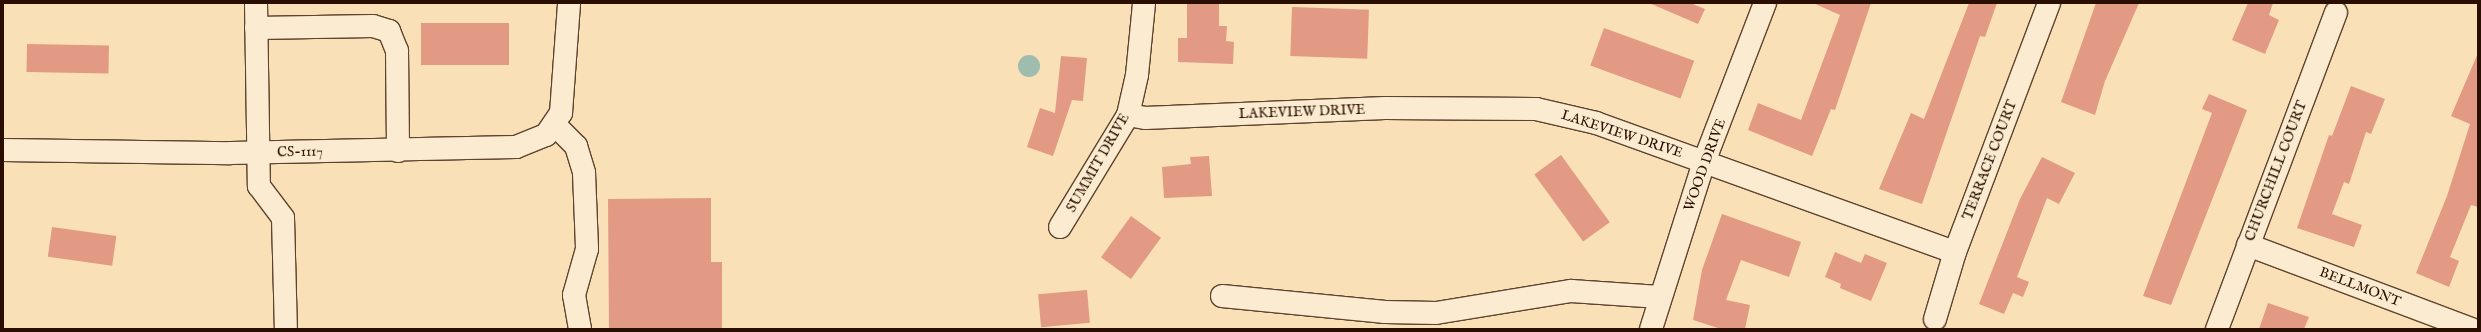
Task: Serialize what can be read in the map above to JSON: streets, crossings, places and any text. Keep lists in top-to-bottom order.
{
  "streets": {
    "street": [
      "LAKEVIEW DRIVE",
      "CS-1117",
      "TERRACE COURT",
      "SUMMIT DRIVE",
      "WOOD DRIVE",
      "CHURCHILL COURT",
      "BELLMONT"
    ]
  },
  "crossings": [
    ["LAKEVIEW DRIVE", "TERRACE COURT"],
    ["LAKEVIEW DRIVE", "SUMMIT DRIVE"],
    ["LAKEVIEW DRIVE", "WOOD DRIVE"],
    ["CHURCHILL COURT", "BELLMONT"]
  ]
}
